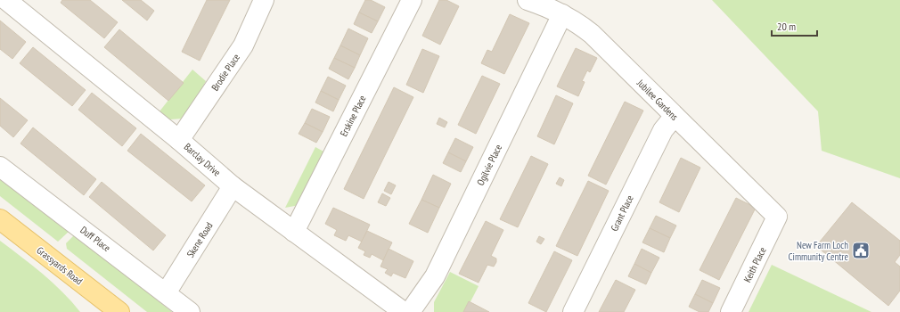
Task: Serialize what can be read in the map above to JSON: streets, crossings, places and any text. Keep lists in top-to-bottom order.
{
  "streets": {
    "main road": ["Grassyards Road"],
    "street": [
      "Brodie Place",
      "Jubilee Gardens",
      "Erskine Place",
      "Barclay Drive",
      "Ogilvie Place",
      "Grant Place",
      "Duff Place",
      "Skene Road",
      "Keith Place"
    ]
  },
  "crossings": [
    ["Brodie Place", "Barclay Drive"],
    ["Jubilee Gardens", "Ogilvie Place"],
    ["Jubilee Gardens", "Grant Place"],
    ["Jubilee Gardens", "Keith Place"],
    ["Erskine Place", "Barclay Drive"],
    ["Barclay Drive", "Skene Road"],
    ["Duff Place", "Skene Road"]
  ],
  "places": {
    "public building": ["New Farm Loch Cimmunity Centre"]
  },
  "scale_bar": "20 m"
}
